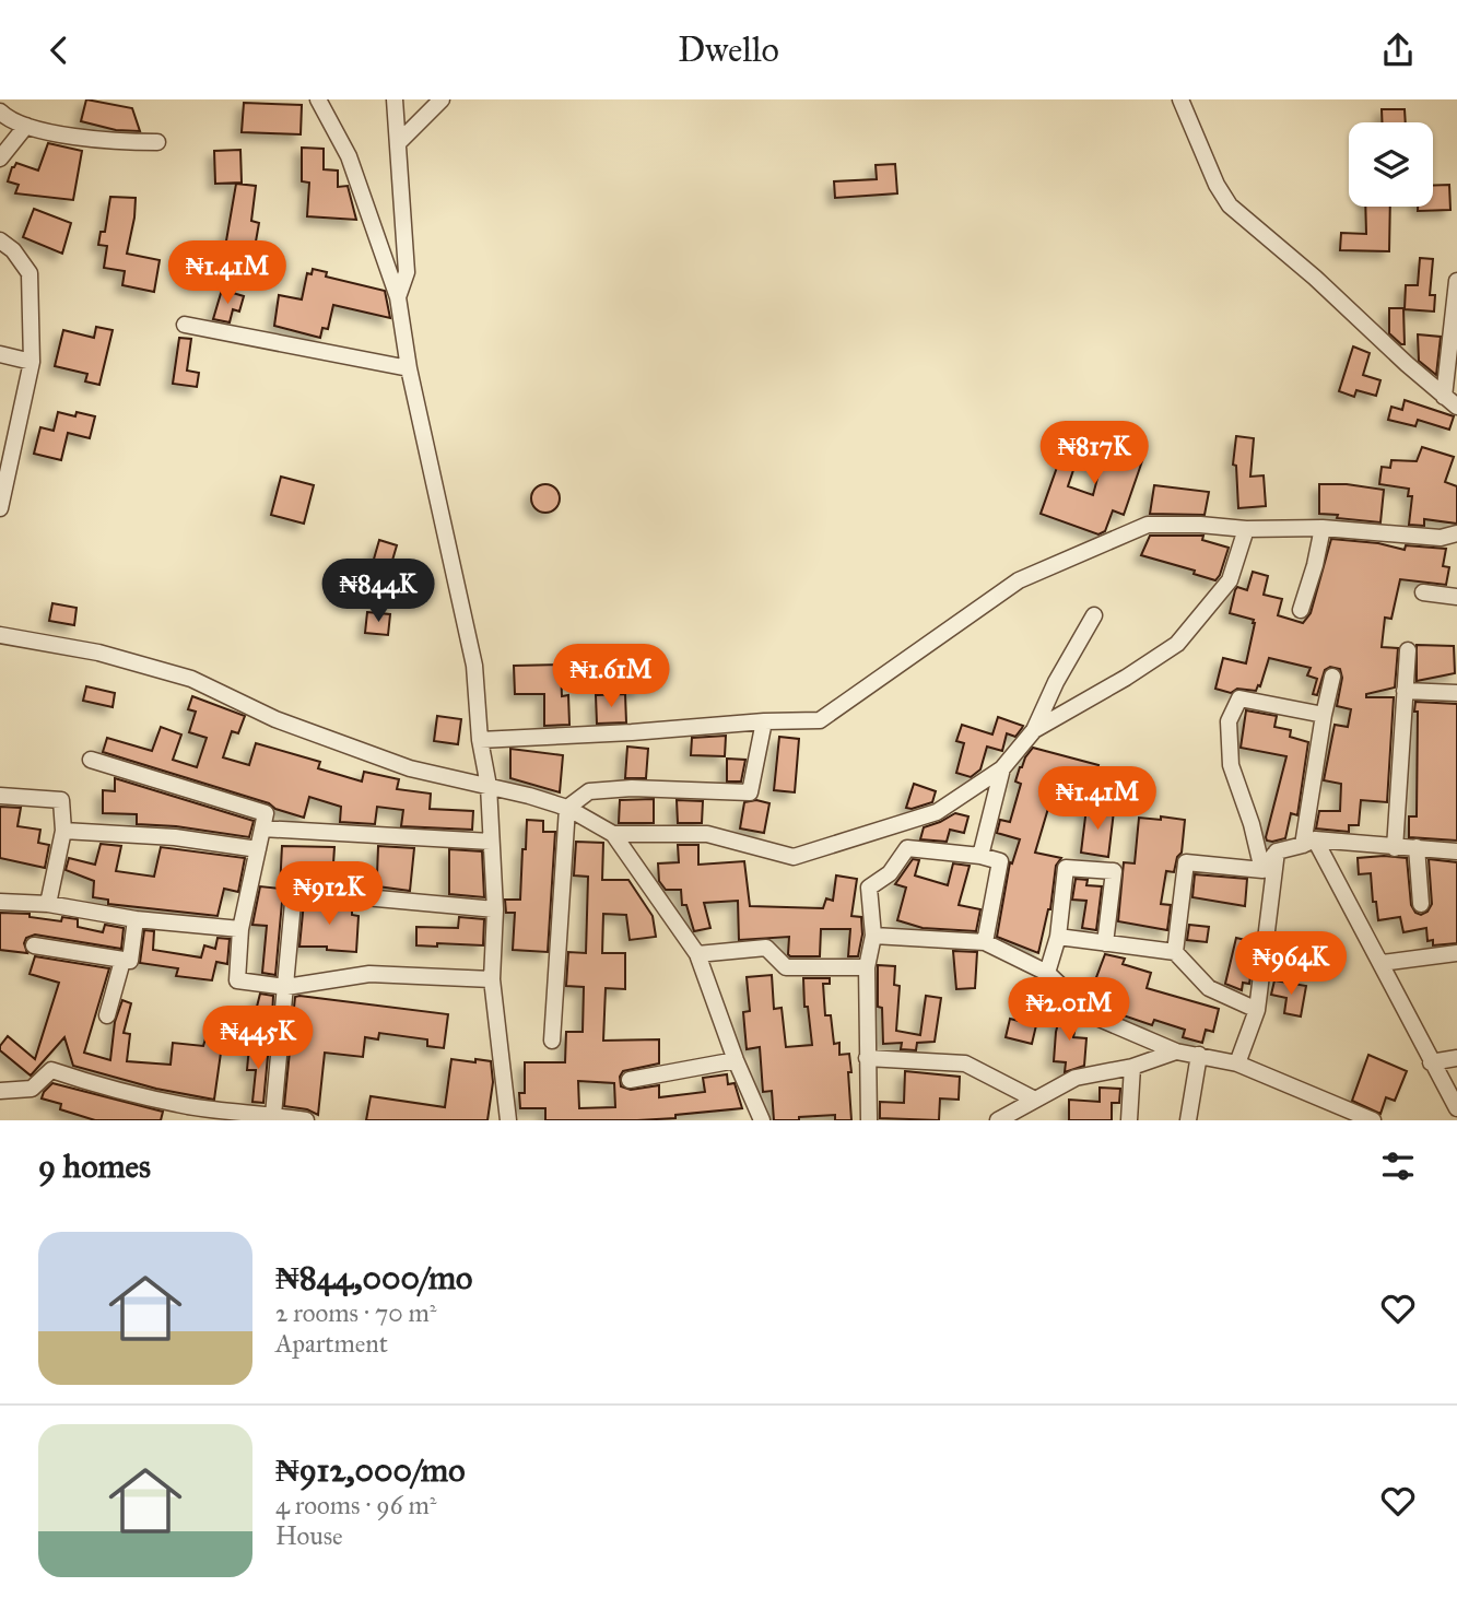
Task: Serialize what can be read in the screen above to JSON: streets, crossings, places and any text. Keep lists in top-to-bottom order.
{
  "page": {
    "header": "Dwello",
    "price": [
      "₦1.41M",
      "₦817K",
      "₦844K",
      "₦1.61M",
      "₦1.41M",
      "₦912K",
      "₦964K",
      "₦2.01M",
      "₦445K"
    ],
    "heading": "9 homes",
    "list": [
      {
        "name": "₦844,000/mo",
        "note": "2 rooms · 70 m² · Apartment"
      },
      {
        "name": "₦912,000/mo",
        "note": "4 rooms · 96 m² · House"
      }
    ]
  }
}
